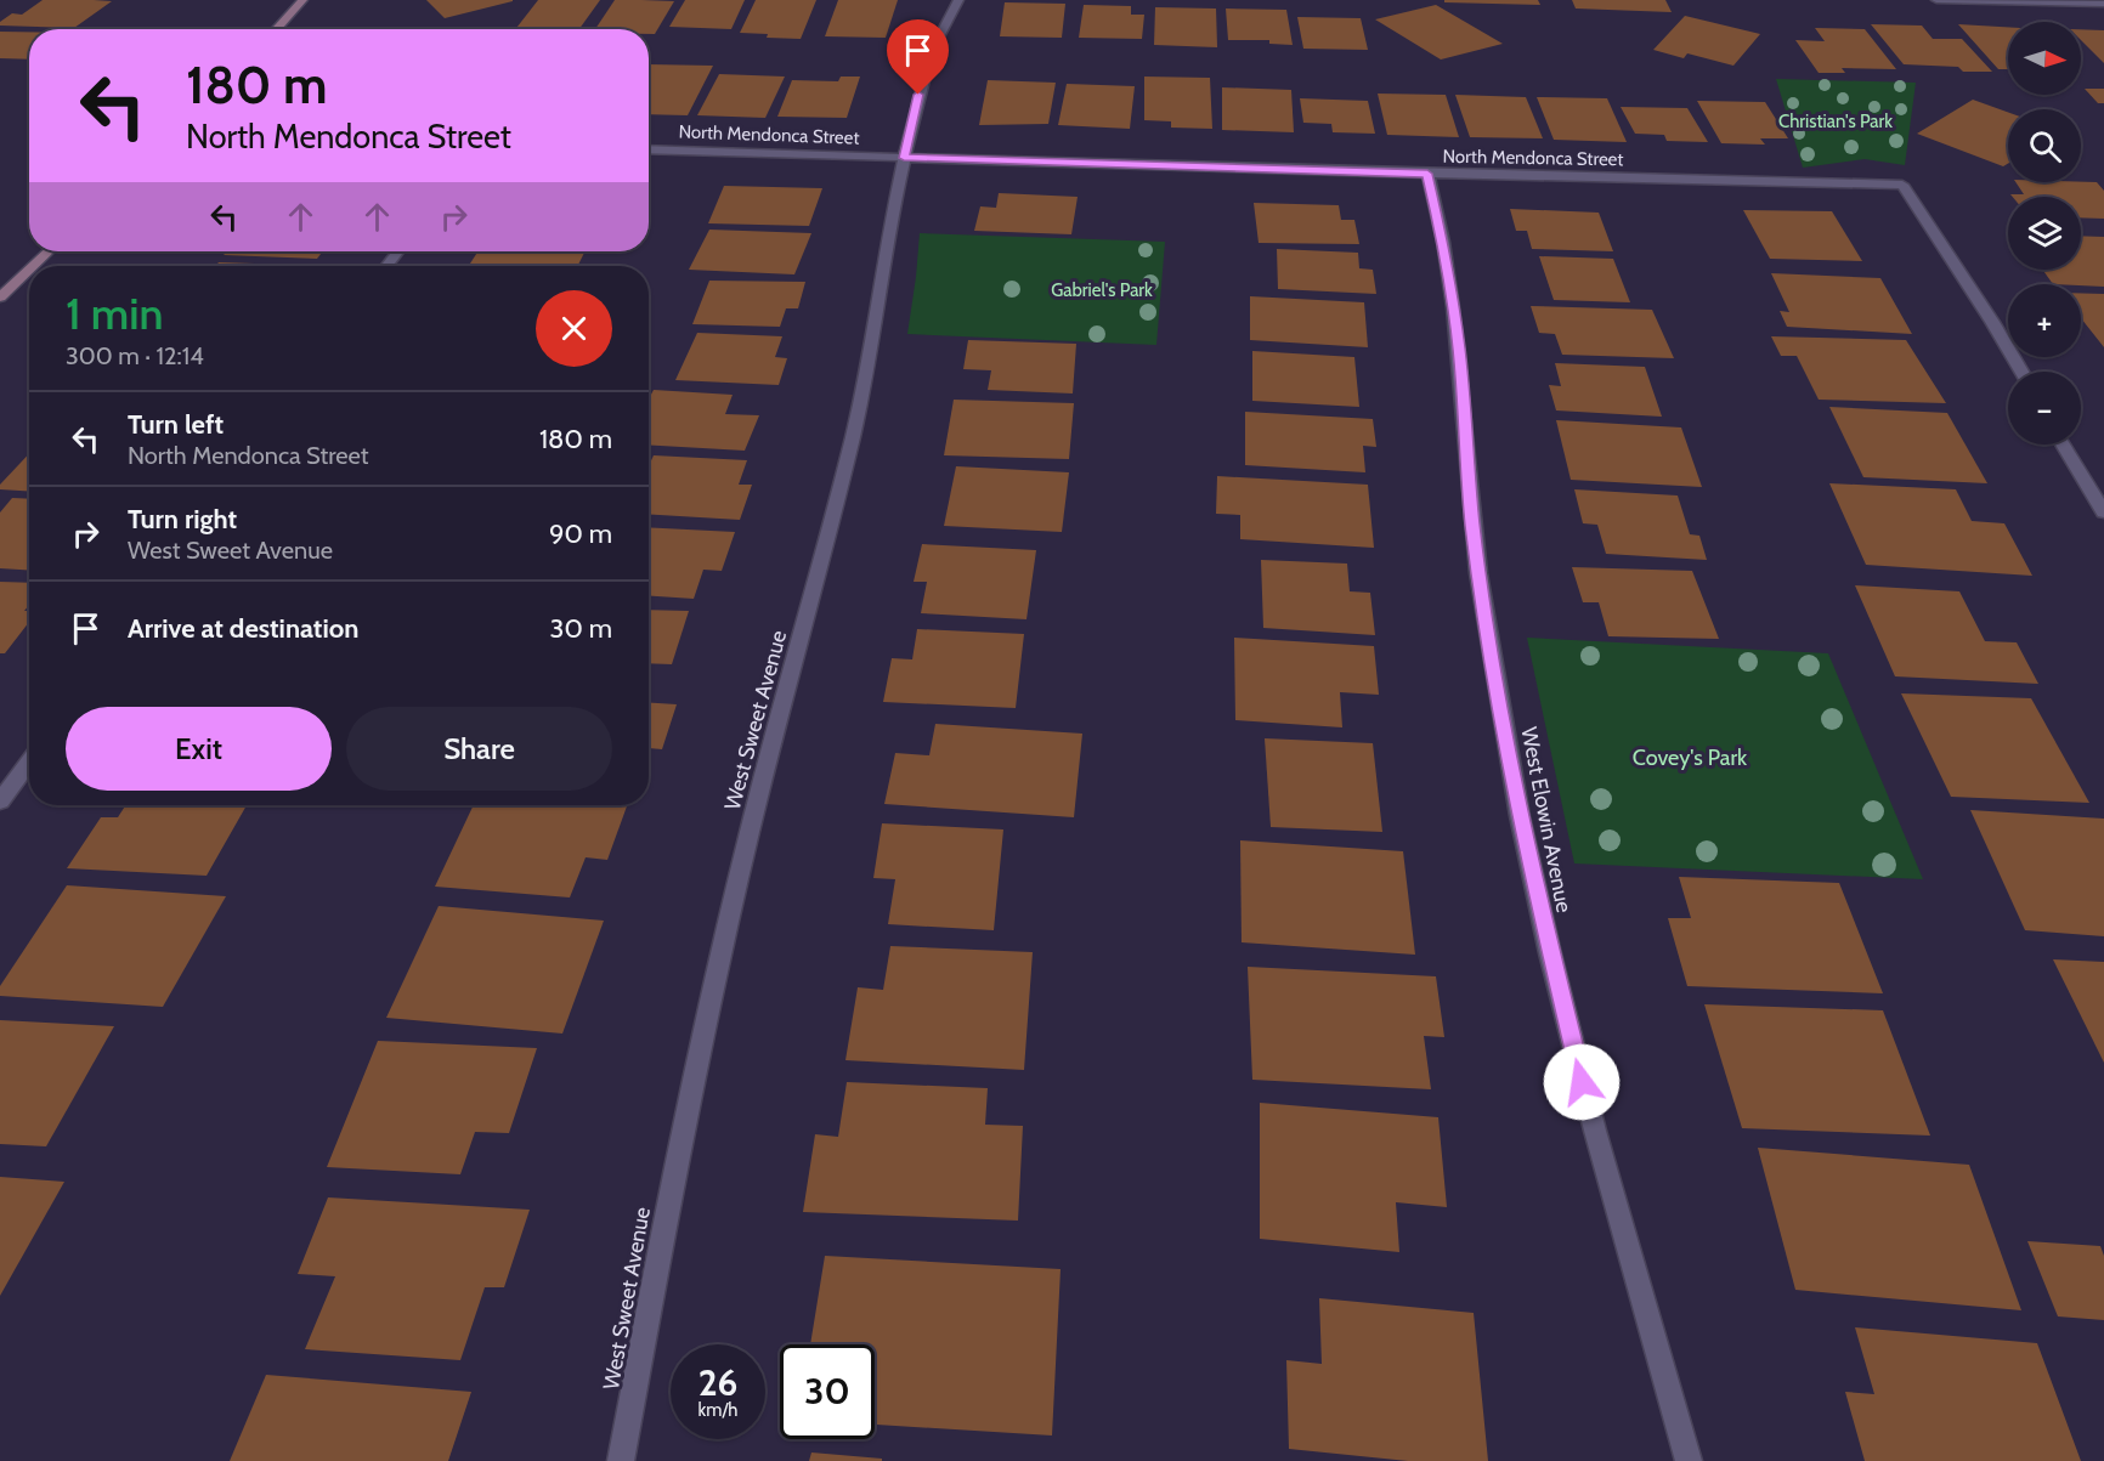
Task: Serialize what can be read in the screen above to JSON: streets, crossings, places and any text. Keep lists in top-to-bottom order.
{
  "streets": {
    "street": ["North Mendonca Street", "West Sweet Avenue", "West Elowin Avenue"]
  },
  "crossings": [
    ["North Mendonca Street", "West Sweet Avenue"],
    ["North Mendonca Street", "West Elowin Avenue"]
  ],
  "parks": ["Christian's Park", "Gabriel's Park", "Covey's Park"],
  "north": "right",
  "page": {
    "map_buttons": ["+", "−"],
    "turn": ["180 m", "North Mendonca Street"],
    "heading": ["1 min", "300 m · 12:14"],
    "list": [
      {
        "name": "Turn left",
        "note": "North Mendonca Street",
        "value": "180 m"
      },
      {
        "name": "Turn right",
        "note": "West Sweet Avenue",
        "value": "90 m"
      },
      {
        "name": "Arrive at destination",
        "value": "30 m"
      }
    ],
    "buttons": ["Exit", "Share"],
    "speed": "26 km/h",
    "limit": "30"
  }
}
